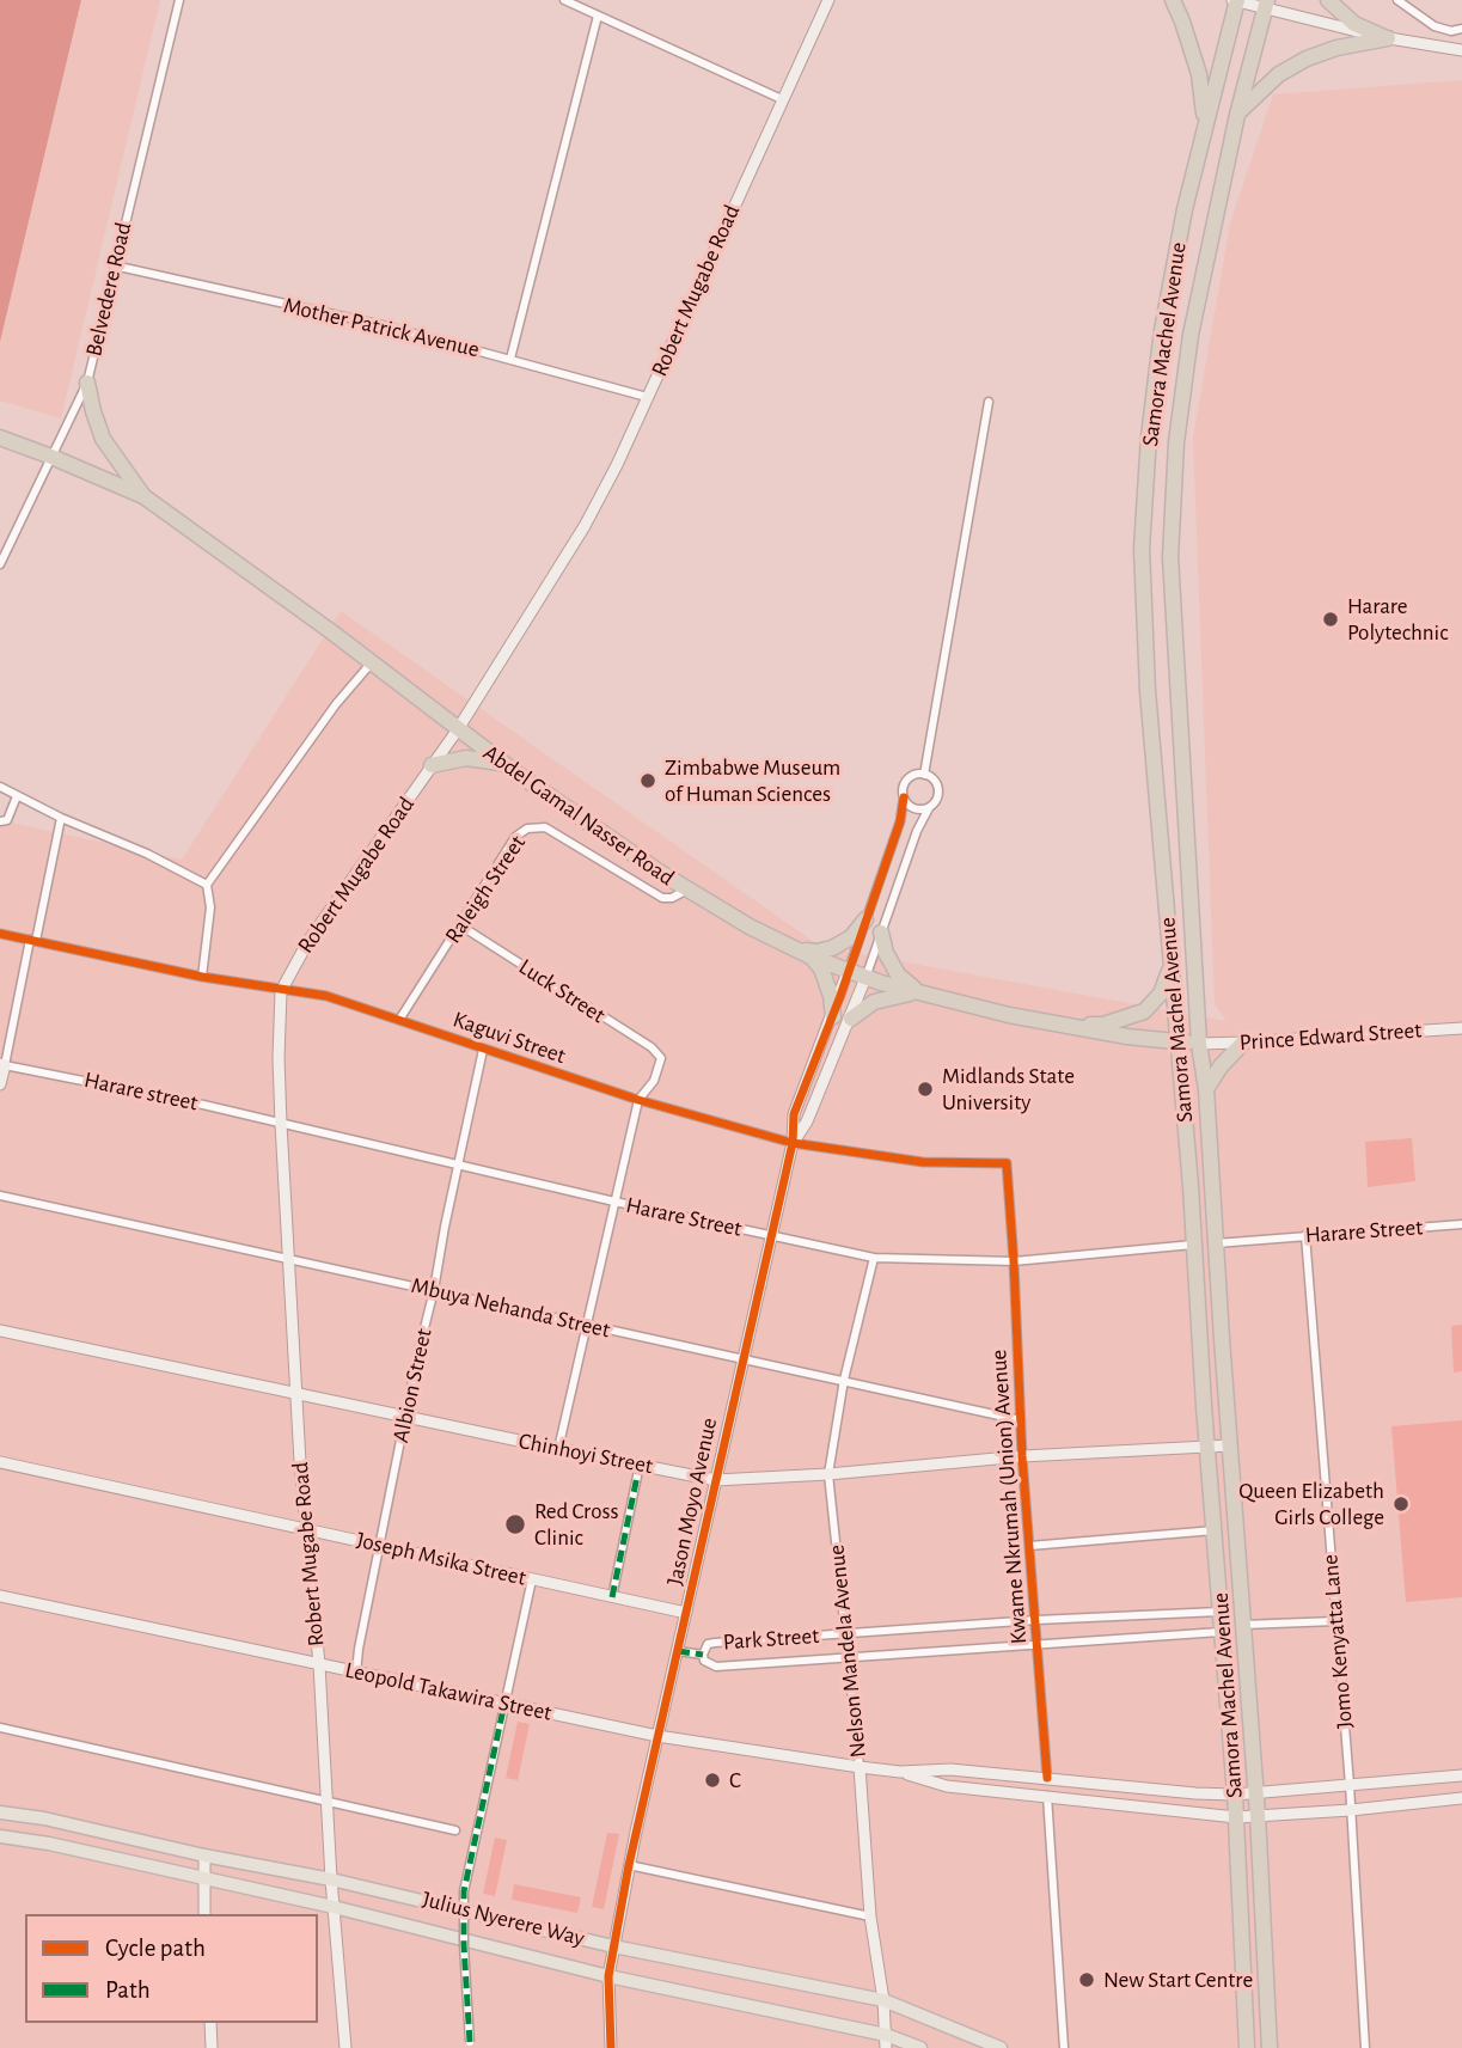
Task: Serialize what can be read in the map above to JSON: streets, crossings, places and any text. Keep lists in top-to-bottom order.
{
  "streets": {
    "highway": ["Samora Machel Avenue", "Abdel Gamal Nasser Road"],
    "main road": ["Julius Nyerere Way"],
    "street": [
      "Belvedere Road",
      "Robert Mugabe Road",
      "Mother Patrick Avenue",
      "Raleigh Street",
      "Luck Street",
      "Prince Edward Street",
      "Kaguvi Street",
      "Harare street",
      "Harare Street",
      "Mbuya Nehanda Street",
      "Albion Street",
      "Chinhoyi Street",
      "Kwame Nkrumah (Union) Avenue",
      "Jason Moyo Avenue",
      "Joseph Msika Street",
      "Park Street",
      "Jomo Kenyatta Lane",
      "Nelson Mandela Avenue",
      "Leopold Takawira Street"
    ]
  },
  "crossings": [
    ["Belvedere Road", "Mother Patrick Avenue"],
    ["Belvedere Road", "Abdel Gamal Nasser Road"],
    ["Robert Mugabe Road", "Mother Patrick Avenue"],
    ["Robert Mugabe Road", "Abdel Gamal Nasser Road"],
    ["Robert Mugabe Road", "Kaguvi Street"],
    ["Robert Mugabe Road", "Harare street"],
    ["Robert Mugabe Road", "Harare Street"],
    ["Robert Mugabe Road", "Mbuya Nehanda Street"],
    ["Robert Mugabe Road", "Chinhoyi Street"],
    ["Robert Mugabe Road", "Joseph Msika Street"],
    ["Robert Mugabe Road", "Leopold Takawira Street"],
    ["Robert Mugabe Road", "Julius Nyerere Way"],
    ["Samora Machel Avenue", "Abdel Gamal Nasser Road"],
    ["Samora Machel Avenue", "Prince Edward Street"],
    ["Samora Machel Avenue", "Harare Street"],
    ["Samora Machel Avenue", "Chinhoyi Street"],
    ["Samora Machel Avenue", "Park Street"],
    ["Samora Machel Avenue", "Leopold Takawira Street"],
    ["Abdel Gamal Nasser Road", "Raleigh Street"],
    ["Abdel Gamal Nasser Road", "Prince Edward Street"],
    ["Abdel Gamal Nasser Road", "Jason Moyo Avenue"],
    ["Raleigh Street", "Luck Street"],
    ["Raleigh Street", "Kaguvi Street"],
    ["Luck Street", "Kaguvi Street"],
    ["Kaguvi Street", "Albion Street"],
    ["Kaguvi Street", "Kwame Nkrumah (Union) Avenue"],
    ["Kaguvi Street", "Jason Moyo Avenue"],
    ["Harare street", "Harare Street"],
    ["Harare Street", "Albion Street"],
    ["Harare Street", "Kwame Nkrumah (Union) Avenue"],
    ["Harare Street", "Jason Moyo Avenue"],
    ["Harare Street", "Jomo Kenyatta Lane"],
    ["Harare Street", "Nelson Mandela Avenue"],
    ["Mbuya Nehanda Street", "Albion Street"],
    ["Mbuya Nehanda Street", "Kwame Nkrumah (Union) Avenue"],
    ["Mbuya Nehanda Street", "Jason Moyo Avenue"],
    ["Mbuya Nehanda Street", "Nelson Mandela Avenue"],
    ["Albion Street", "Chinhoyi Street"],
    ["Albion Street", "Joseph Msika Street"],
    ["Albion Street", "Leopold Takawira Street"],
    ["Chinhoyi Street", "Kwame Nkrumah (Union) Avenue"],
    ["Chinhoyi Street", "Jason Moyo Avenue"],
    ["Chinhoyi Street", "Nelson Mandela Avenue"],
    ["Kwame Nkrumah (Union) Avenue", "Park Street"],
    ["Kwame Nkrumah (Union) Avenue", "Leopold Takawira Street"],
    ["Jason Moyo Avenue", "Joseph Msika Street"],
    ["Jason Moyo Avenue", "Leopold Takawira Street"],
    ["Jason Moyo Avenue", "Julius Nyerere Way"],
    ["Park Street", "Nelson Mandela Avenue"],
    ["Jomo Kenyatta Lane", "Leopold Takawira Street"],
    ["Nelson Mandela Avenue", "Leopold Takawira Street"],
    ["Nelson Mandela Avenue", "Julius Nyerere Way"]
  ],
  "places": [
    "Harare Polytechnic",
    "Zimbabwe Museum of Human Sciences",
    "Midlands State University",
    "Queen Elizabeth Girls College",
    "Red Cross Clinic",
    "C",
    "New Start Centre"
  ],
  "legend": ["Cycle path", "Path"]
}
